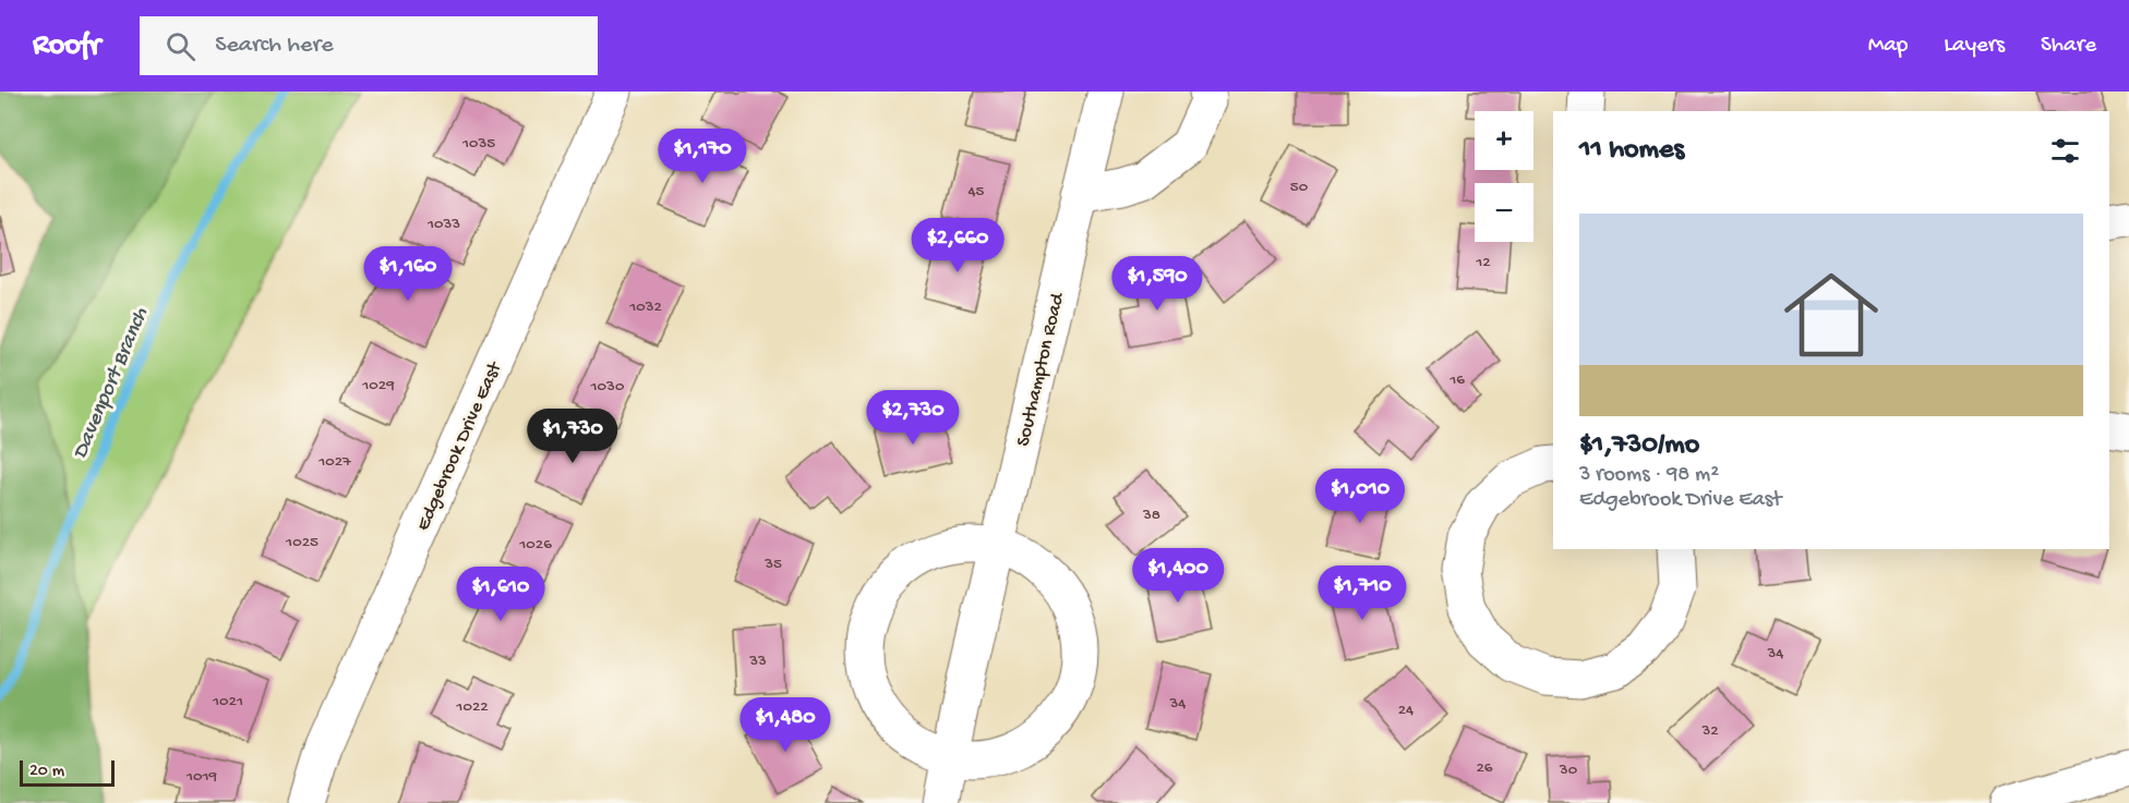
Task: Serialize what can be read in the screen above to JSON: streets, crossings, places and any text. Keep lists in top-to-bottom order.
{
  "streets": {
    "street": ["Southampton Road", "Edgebrook Drive East"]
  },
  "water": ["Davenport Branch"],
  "house_numbers": [
    "1035",
    "50",
    "45",
    "1033",
    "12",
    "1032",
    "16",
    "1029",
    "1030",
    "1027",
    "38",
    "1025",
    "1026",
    "35",
    "34",
    "33",
    "1021",
    "34",
    "1022",
    "24",
    "32",
    "26",
    "30",
    "1019"
  ],
  "scale_bar": "20 m",
  "page": {
    "header": "Roofr",
    "search": "Search here",
    "nav": ["Map", "Layers", "Share"],
    "map_buttons": ["+", "−"],
    "heading": "11 homes",
    "price": [
      "$1,170",
      "$2,660",
      "$1,160",
      "$1,590",
      "$2,730",
      "$1,730",
      "$1,010",
      "$1,400",
      "$1,710",
      "$1,610",
      "$1,480"
    ],
    "list": [
      {
        "name": "$1,730/mo",
        "note": "3 rooms · 98 m² · Edgebrook Drive East"
      }
    ],
    "scale": "20 m"
  }
}
